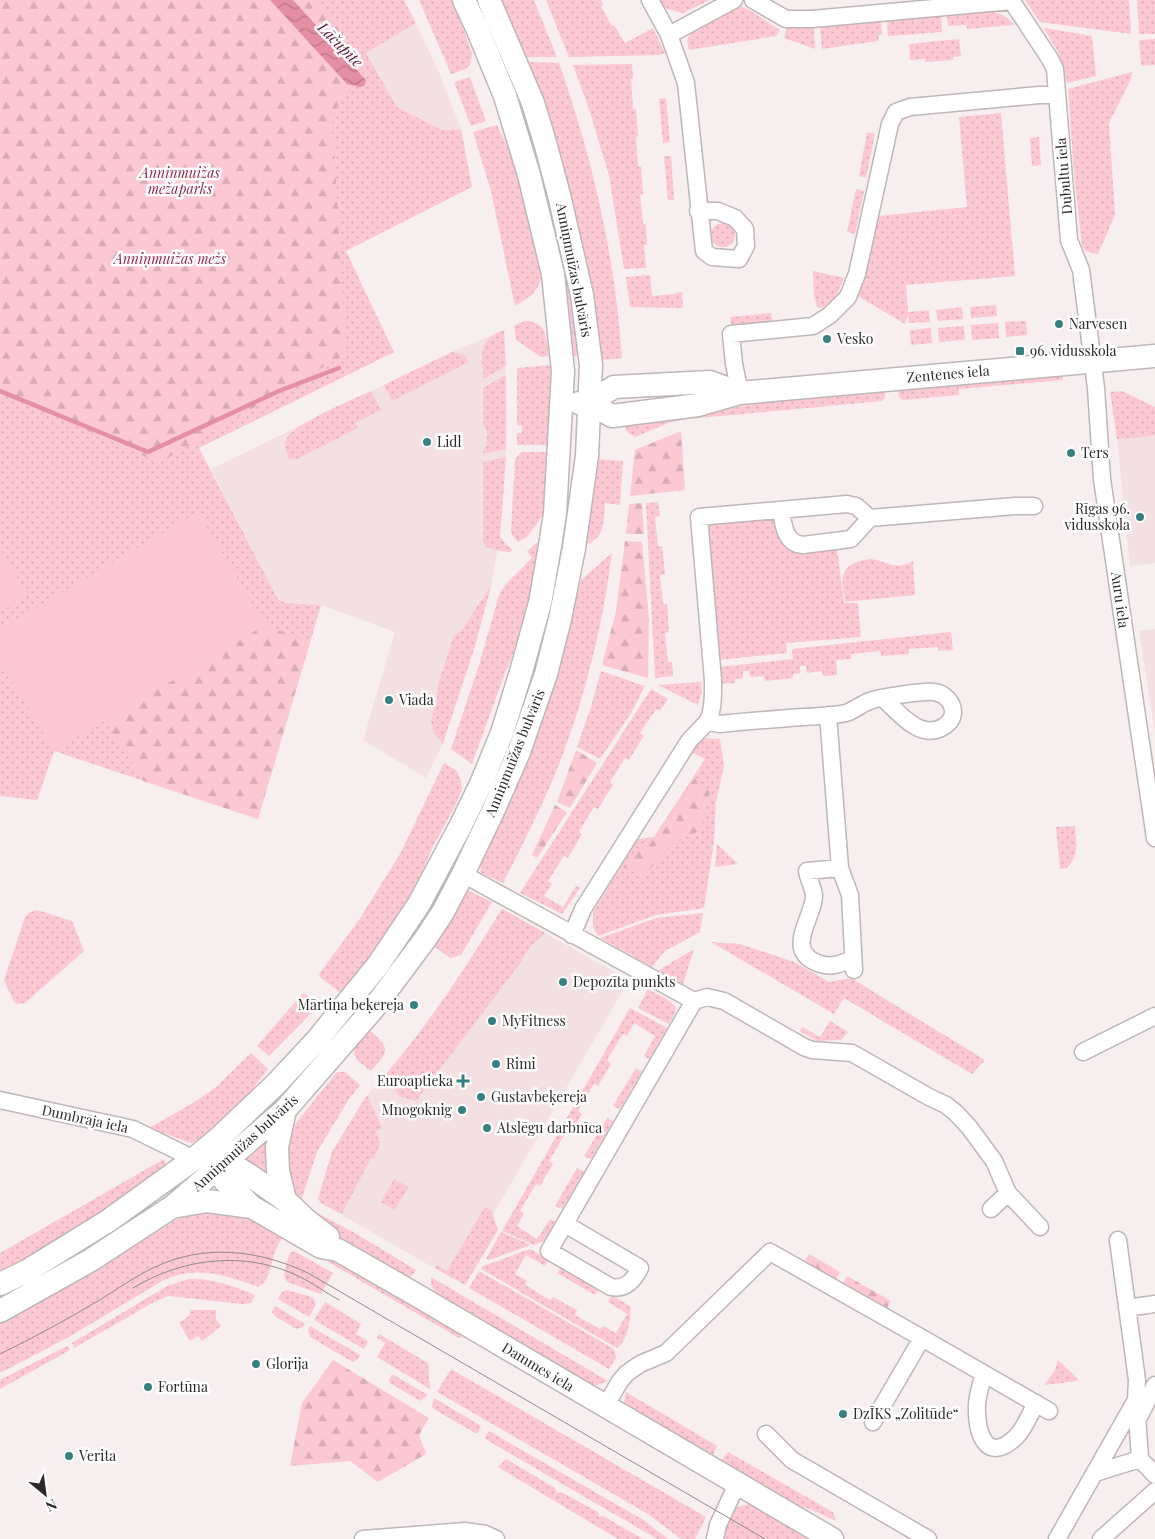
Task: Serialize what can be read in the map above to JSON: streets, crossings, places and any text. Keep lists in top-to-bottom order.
{
  "streets": {
    "street": [
      "Dubultu iela",
      "Anniņmuižas bulvāris",
      "Zentenes iela",
      "Auru iela",
      "Dumbrāja iela",
      "Dammes iela"
    ]
  },
  "crossings": [
    ["Dubultu iela", "Zentenes iela"],
    ["Dubultu iela", "Auru iela"],
    ["Anniņmuižas bulvāris", "Zentenes iela"],
    ["Anniņmuižas bulvāris", "Dumbrāja iela"],
    ["Anniņmuižas bulvāris", "Dammes iela"],
    ["Zentenes iela", "Auru iela"]
  ],
  "water": ["Lāčupīte"],
  "parks": ["Anniņmuižas mežaparks", "Anniņmuižas mežs"],
  "places": {
    "other": [
      "Narvesen",
      "Vesko",
      "Lidl",
      "Ters",
      "Rīgas 96. vidusskola",
      "Viada",
      "Depozīta punkts",
      "Mārtiņa beķereja",
      "MyFitness",
      "Rimi",
      "Gustavbeķereja",
      "Mnogoknig",
      "Atslēgu darbnīca",
      "Glorija",
      "Fortūna",
      "DzĪKS „Zolitūde“",
      "Verita"
    ],
    "transit": ["96. vidusskola"],
    "health": ["Euroaptieka"]
  },
  "north": "bottom right"
}
